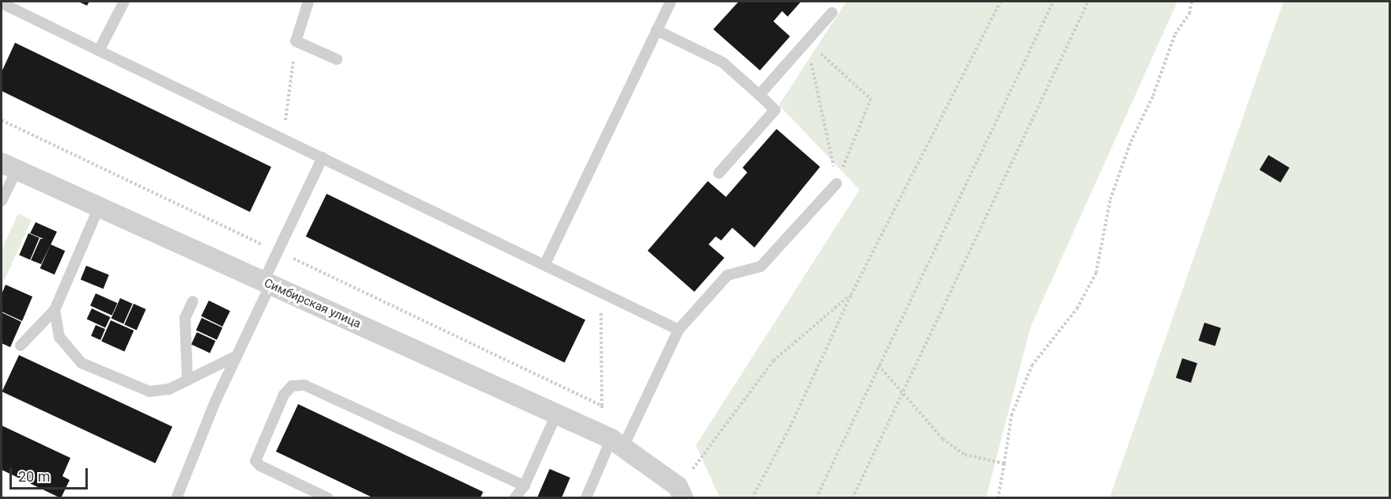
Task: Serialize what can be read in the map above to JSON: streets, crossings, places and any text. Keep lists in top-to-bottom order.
{
  "streets": {
    "street": ["Симбирская улица"]
  },
  "scale_bar": "20 m"
}
